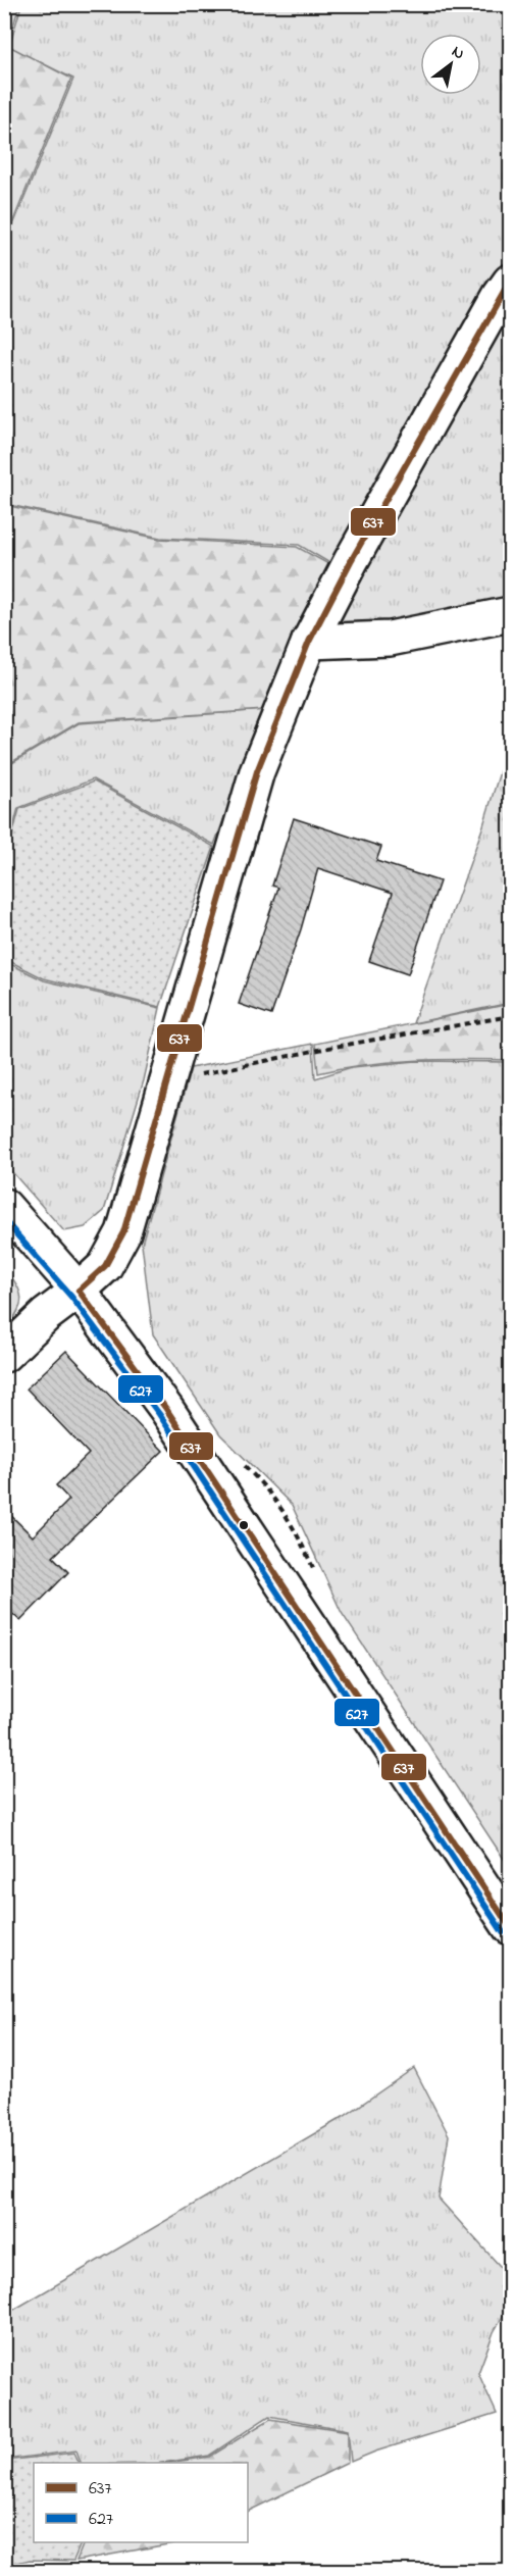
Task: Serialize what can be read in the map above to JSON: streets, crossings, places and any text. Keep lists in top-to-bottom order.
{
  "lines": ["transit line 637", "transit line 627"],
  "legend": ["637", "627"],
  "north": "top right"
}
